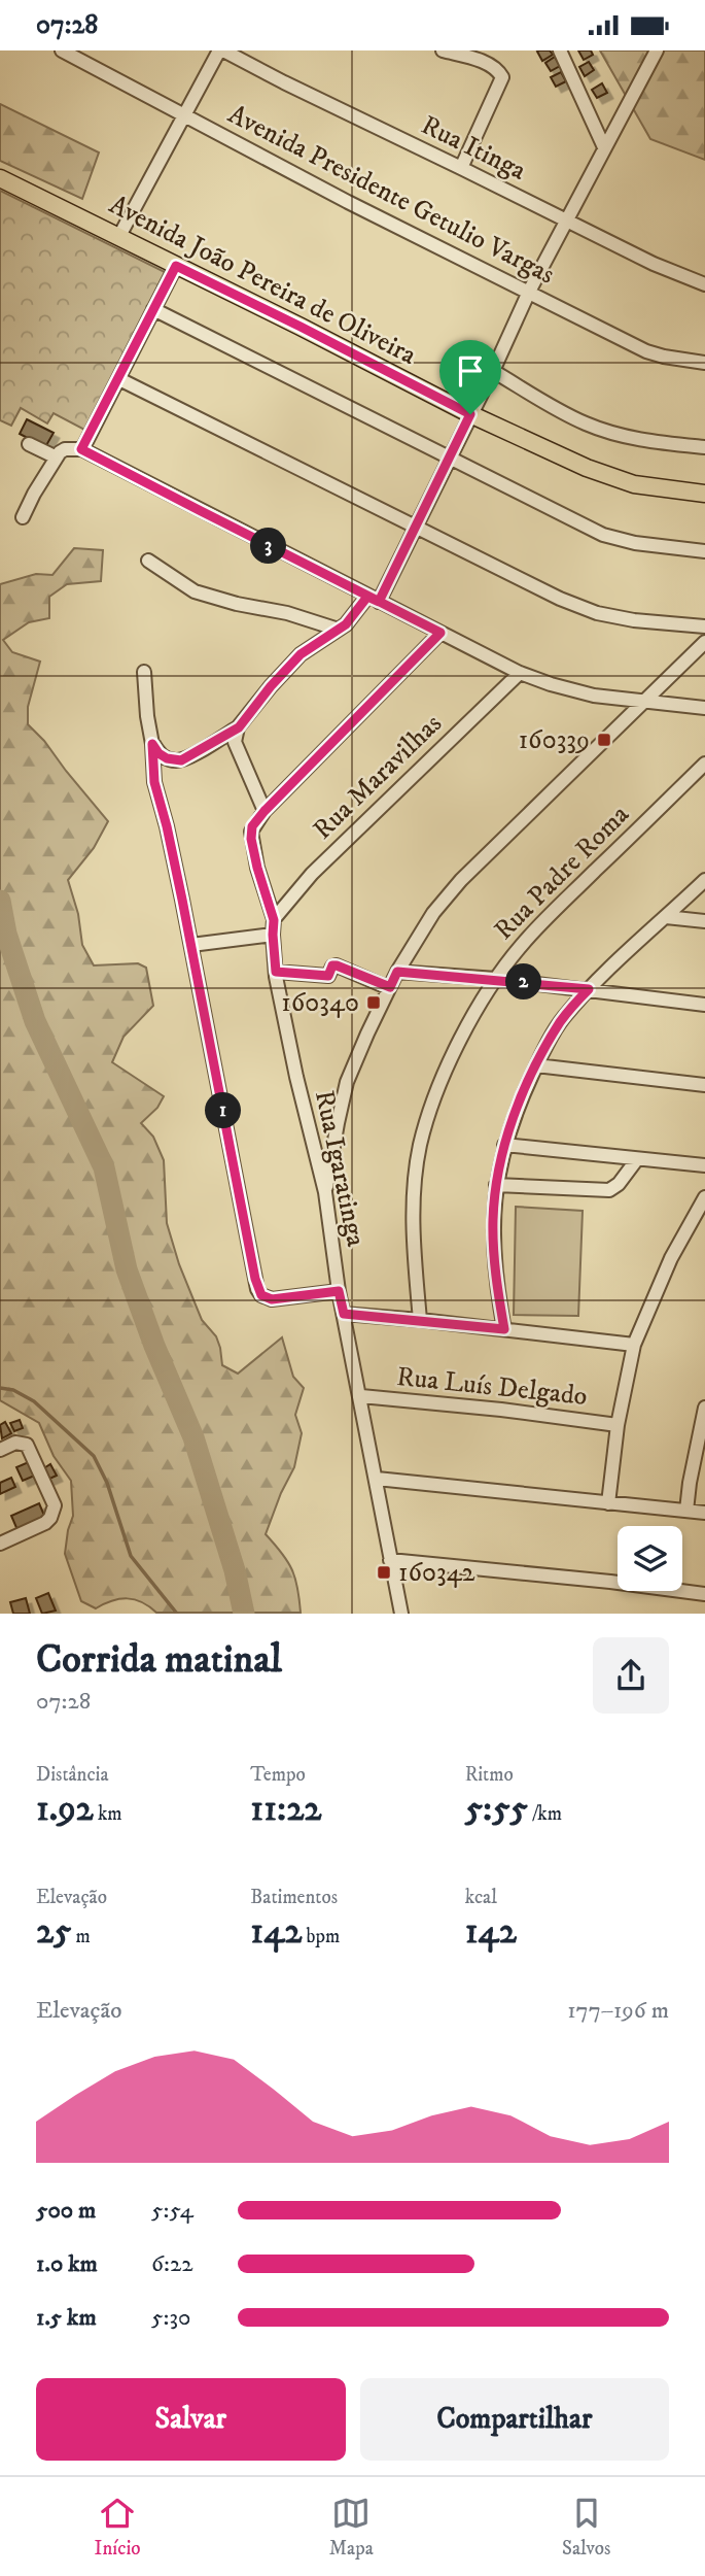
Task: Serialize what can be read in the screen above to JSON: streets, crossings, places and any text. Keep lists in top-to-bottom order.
{
  "streets": {
    "main road": ["Avenida João Pereira de Oliveira"],
    "street": [
      "Rua Itinga",
      "Avenida Presidente Getulio Vargas",
      "Rua Maravilhas",
      "Rua Padre Roma",
      "Rua Igaratinga",
      "Rua Luís Delgado"
    ]
  },
  "crossings": [
    ["Rua Maravilhas", "Rua Igaratinga"],
    ["Rua Igaratinga", "Rua Luís Delgado"]
  ],
  "places": {
    "transit": ["160339", "160340", "160342"]
  },
  "page": {
    "status": "07:28",
    "pins": ["3", "2", "1"],
    "heading": ["Corrida matinal", "07:28"],
    "stats": [
      ["Distância", "1.92 km"],
      ["Tempo", "11:22"],
      ["Ritmo", "5:55 /km"],
      ["Elevação", "25 m"],
      ["Batimentos", "142 bpm"],
      ["kcal", "142"]
    ],
    "chart": ["Elevação", "177–196 m"],
    "list": [
      {
        "name": "500 m",
        "note": "5:54"
      },
      {
        "name": "1.0 km",
        "note": "6:22"
      },
      {
        "name": "1.5 km",
        "note": "5:30"
      }
    ],
    "buttons": ["Salvar", "Compartilhar"],
    "tabs": ["Início", "Mapa", "Salvos"]
  }
}
